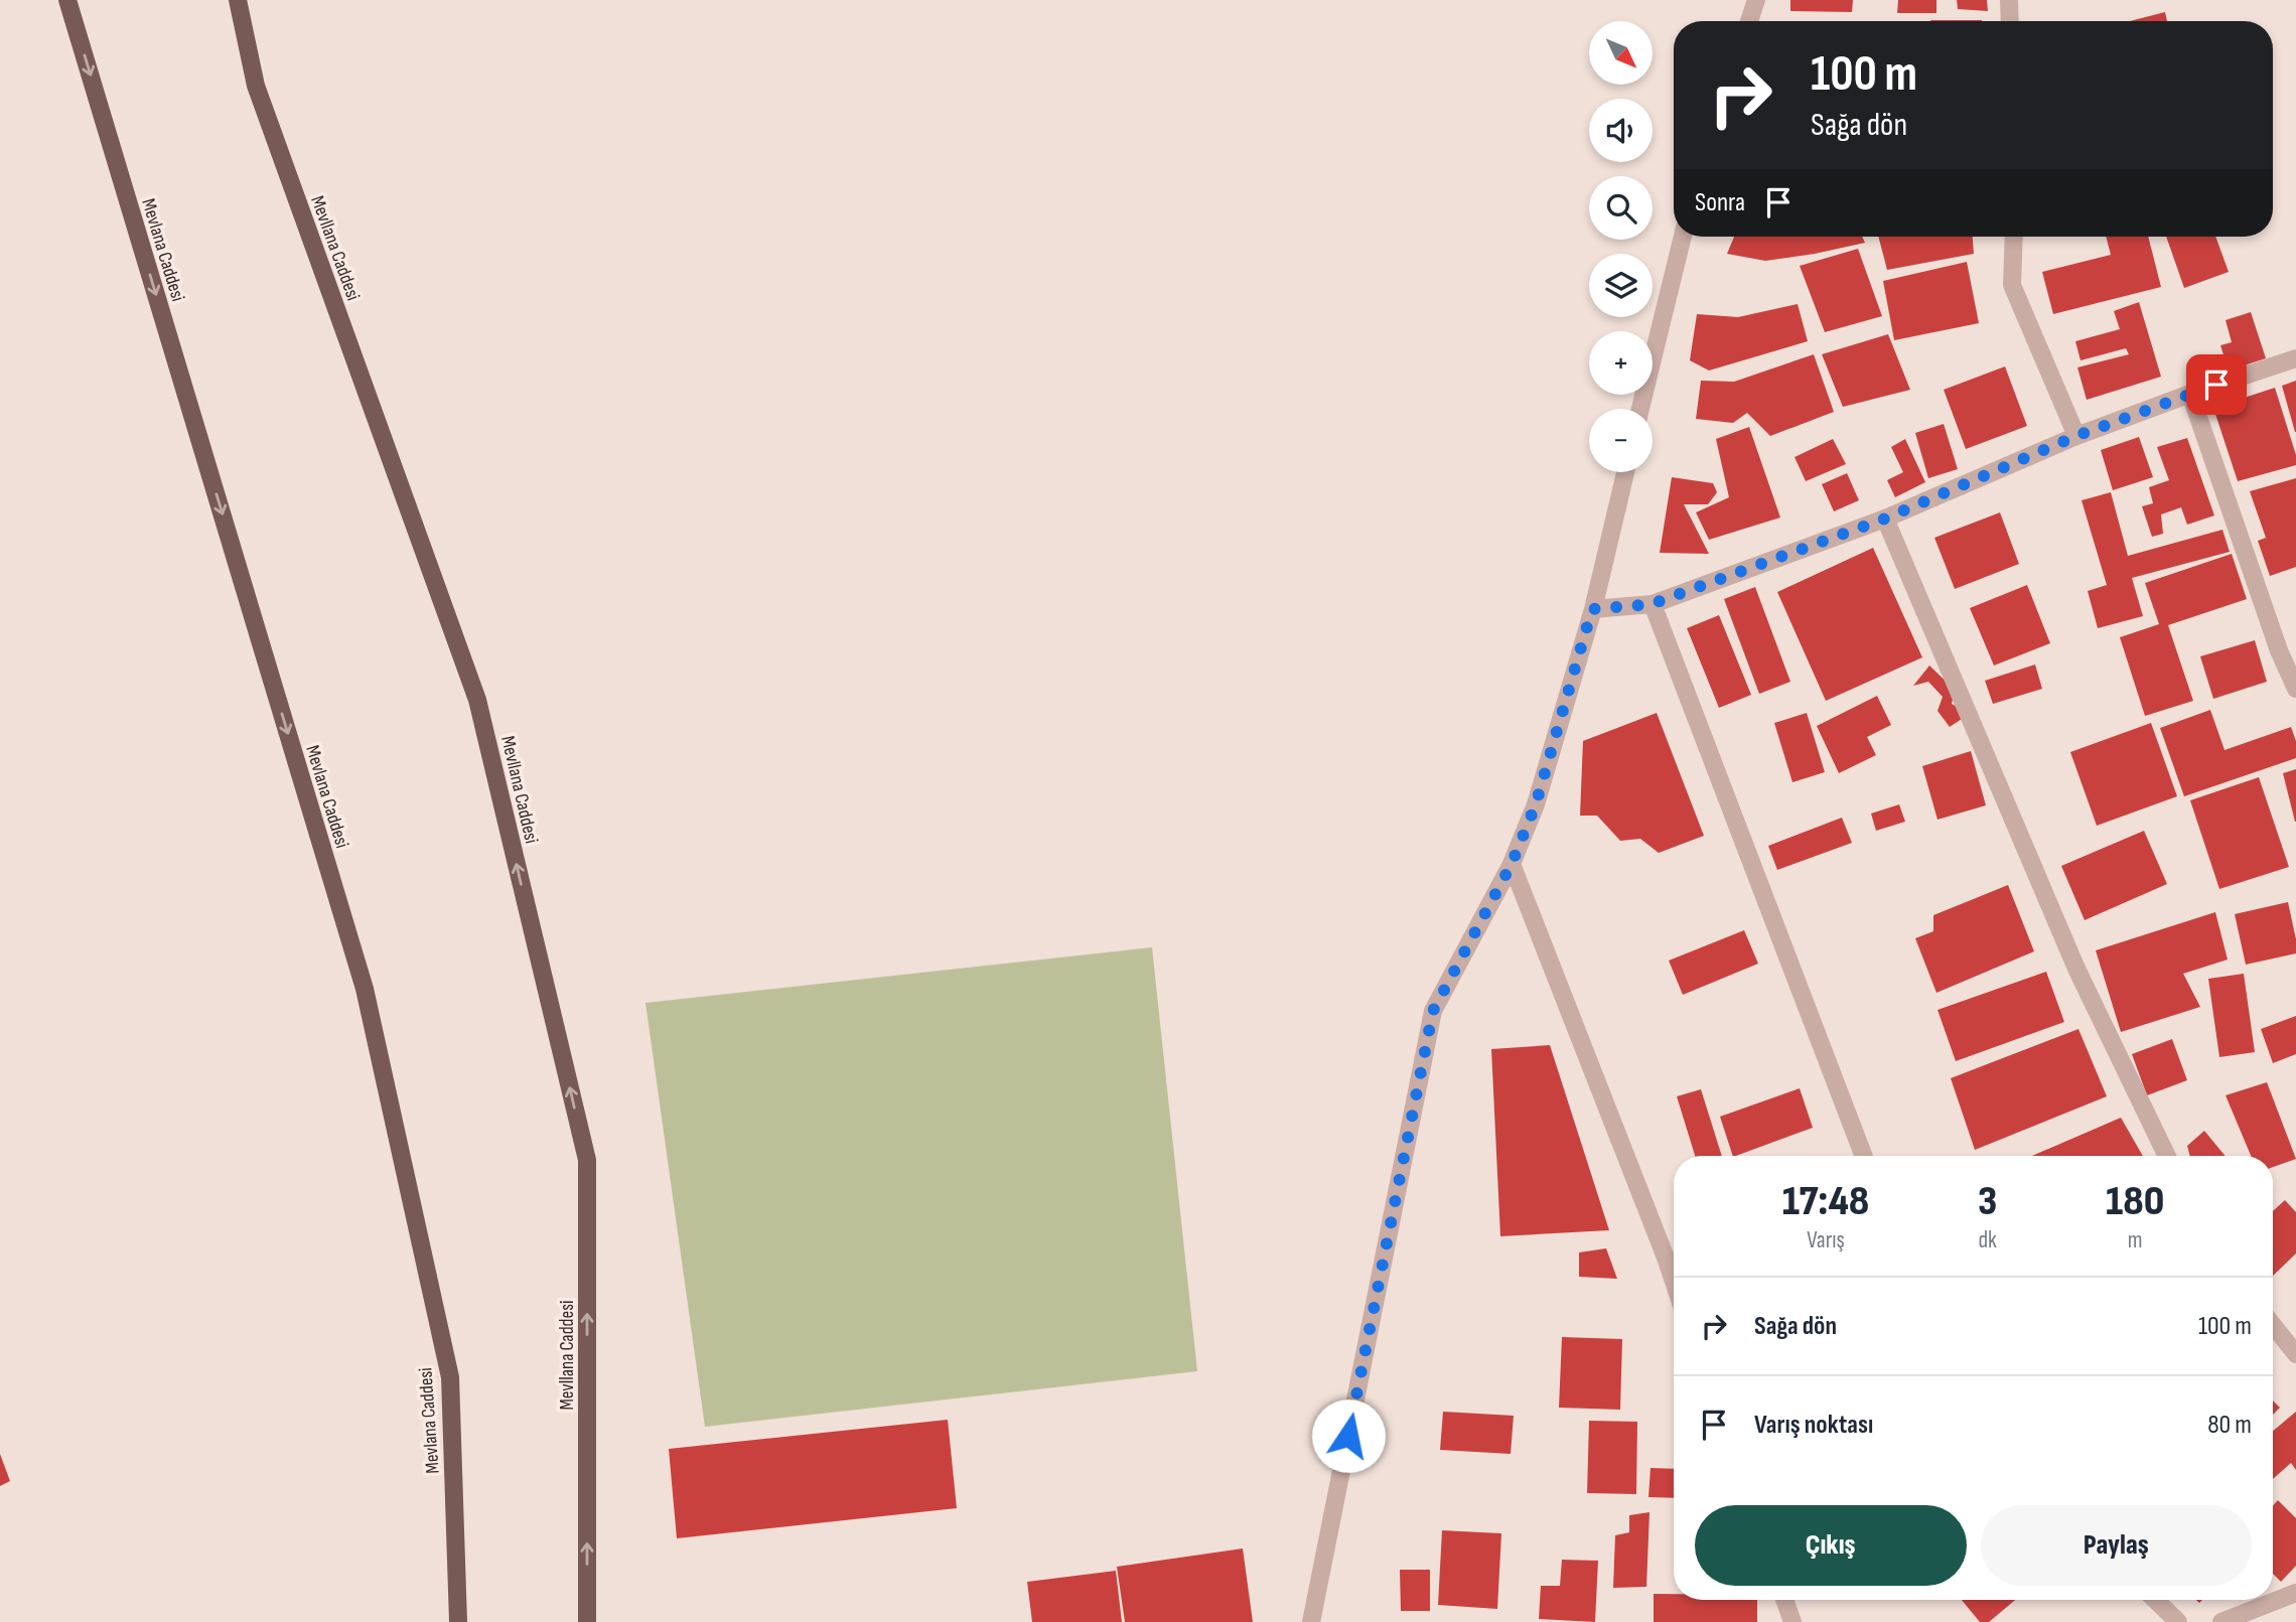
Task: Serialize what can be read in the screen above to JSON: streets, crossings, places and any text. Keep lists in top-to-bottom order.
{
  "streets": {
    "main road": ["Mevllana Caddesi", "Mevlana Caddesi"]
  },
  "one_way": ["Mevllana Caddesi", "Mevlana Caddesi"],
  "north": "bottom right",
  "page": {
    "map_buttons": ["+", "−"],
    "turn": ["100 m", "Sağa dön"],
    "then": "Sonra",
    "eta": [
      "17:48",
      "Varış",
      "3",
      "dk",
      "180",
      "m"
    ],
    "list": [
      {
        "name": "Sağa dön",
        "value": "100 m"
      },
      {
        "name": "Varış noktası",
        "value": "80 m"
      }
    ],
    "buttons": ["Çıkış", "Paylaş"]
  }
}
